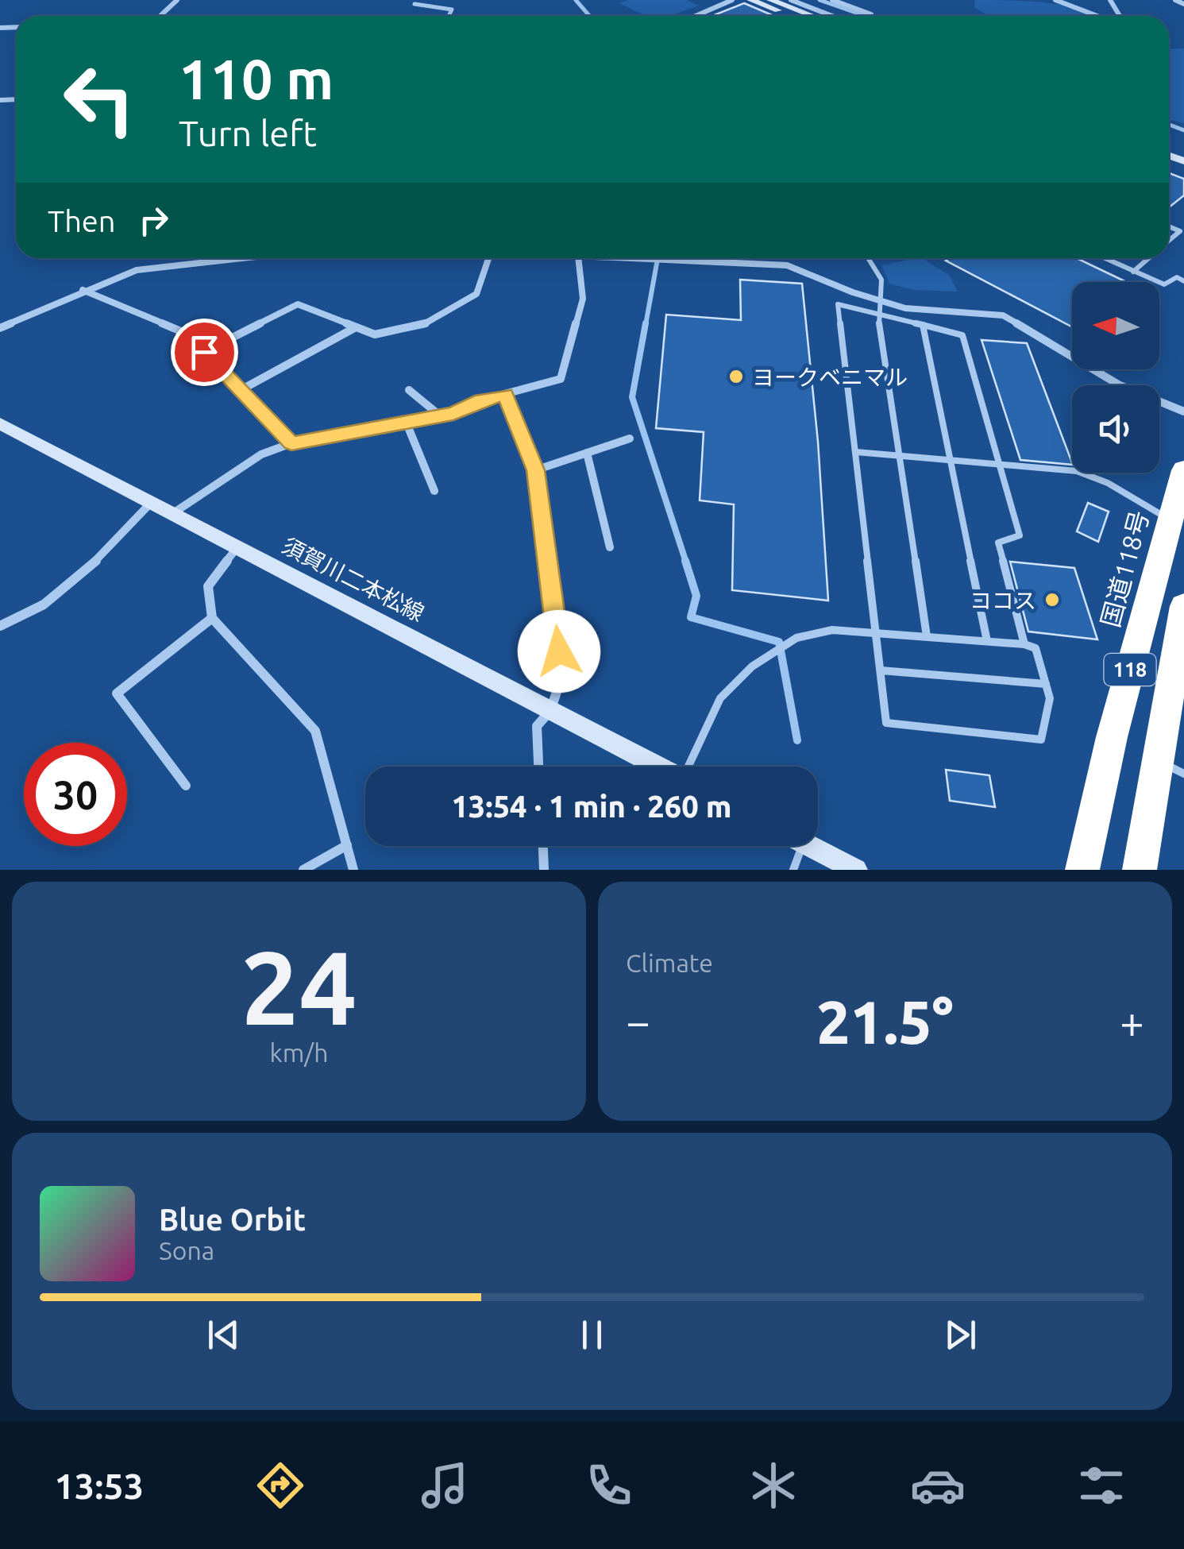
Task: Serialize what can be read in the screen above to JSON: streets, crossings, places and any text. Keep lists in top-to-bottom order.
{
  "streets": {
    "highway": ["国道118号", "118"],
    "main road": ["須賀川二本松線"]
  },
  "places": ["ヨークベニマル", "ココス"],
  "north": "left",
  "page": {
    "turn": ["110 m", "Turn left"],
    "then": "Then",
    "limit": "30",
    "trip": "13:54 · 1 min · 260 m",
    "tile": [
      ["24", "km/h"],
      "Climate"
    ],
    "heat": ["−", "21.5°", "+"],
    "song": ["Blue Orbit", "Sona"],
    "tabs": "13:53"
  }
}
